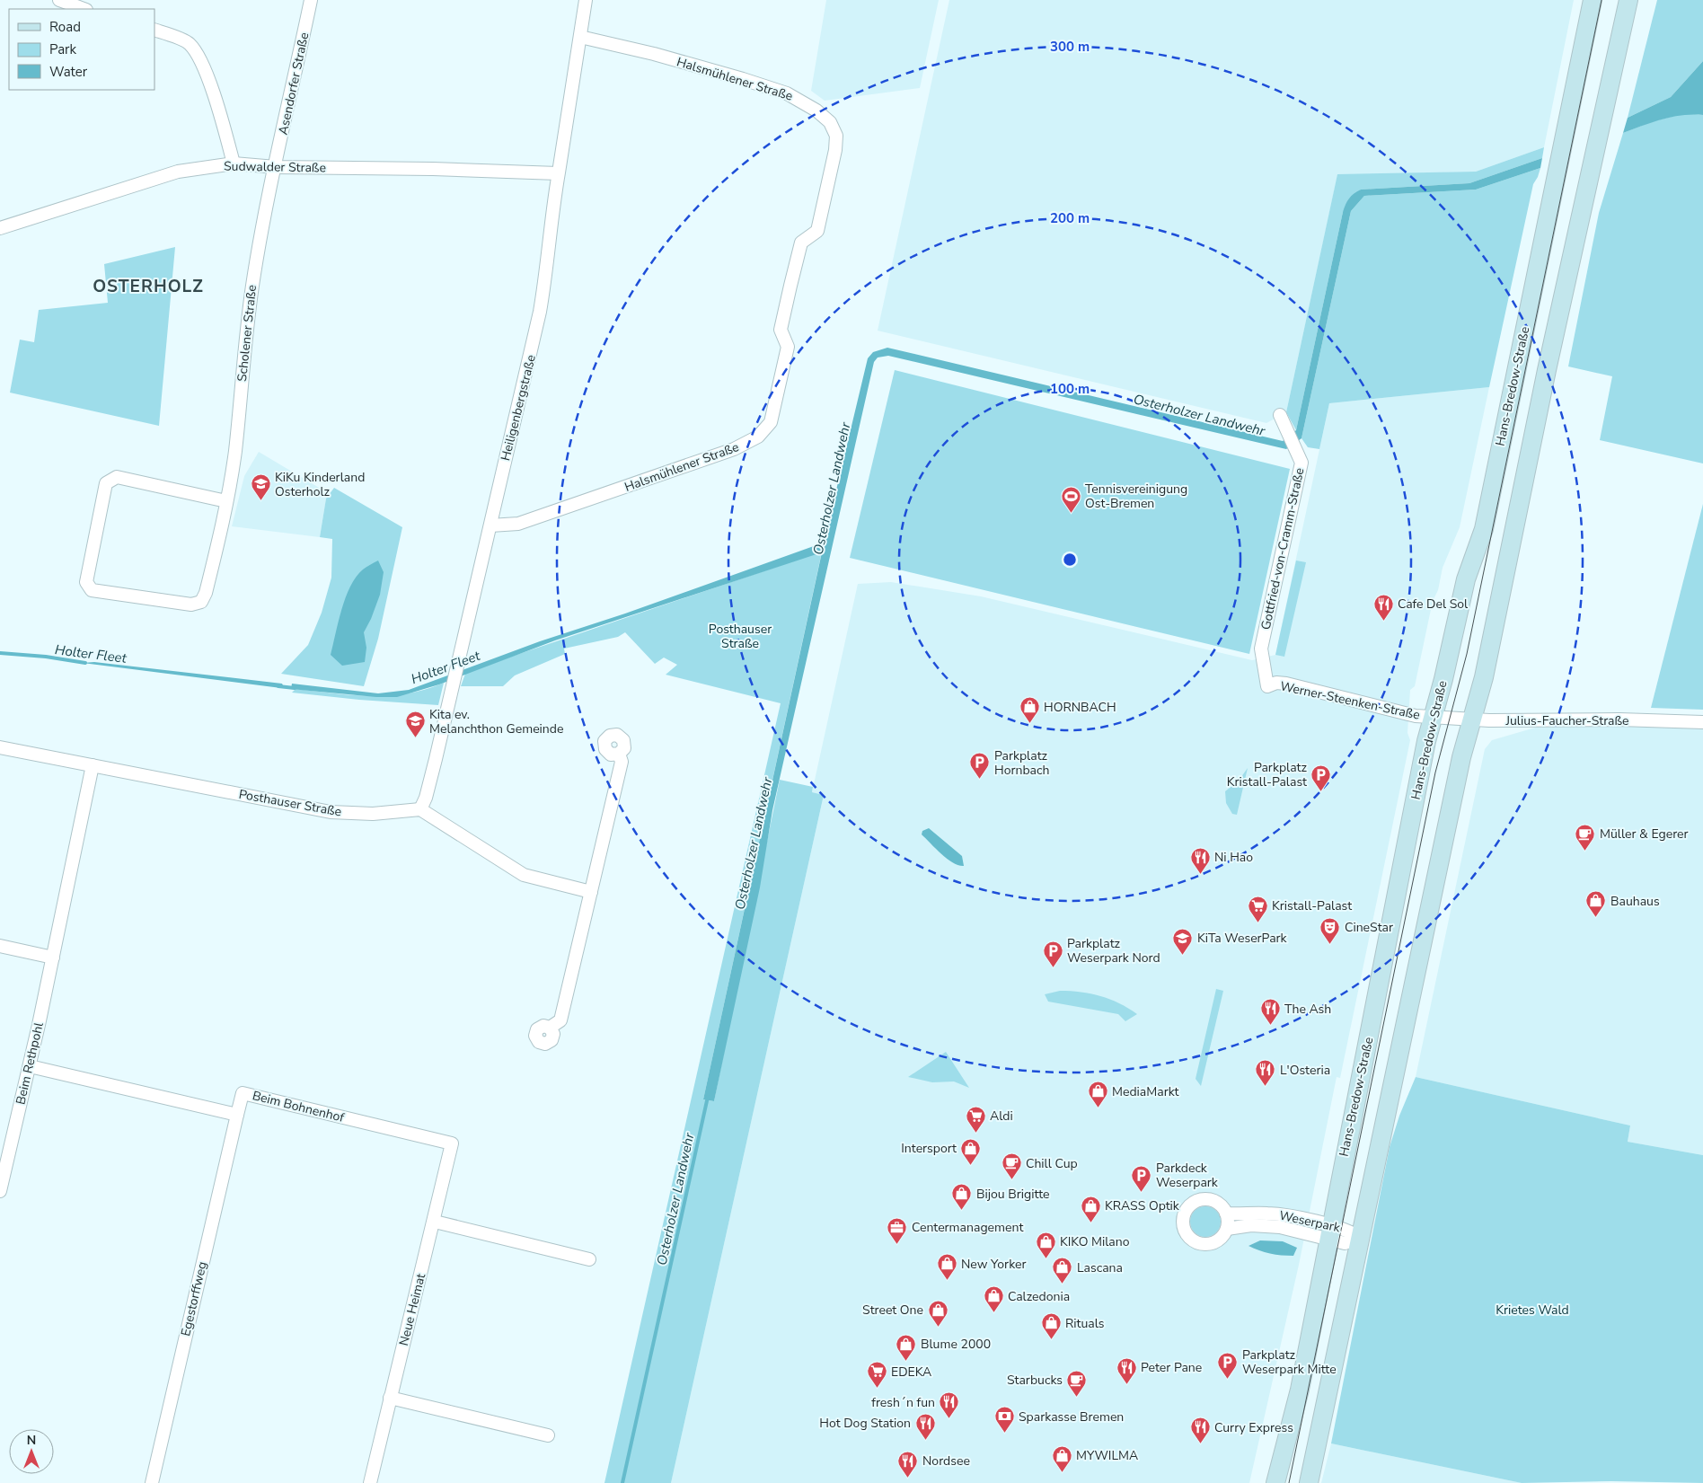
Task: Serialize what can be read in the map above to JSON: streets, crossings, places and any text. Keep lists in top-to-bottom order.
{
  "streets": {
    "main road": ["Hans-Bredow-Straße"],
    "street": [
      "Halsmühlener Straße",
      "Asendorfer Straße",
      "Sudwalder Straße",
      "Scholener Straße",
      "Heiligenbergstraße",
      "Gottfried-von-Cramm-Straße",
      "Werner-Steenken-Straße",
      "Julius-Faucher-Straße",
      "Posthauser Straße",
      "Beim Rethpohl",
      "Beim Bohnenhof",
      "Weserpark",
      "Egestorffweg",
      "Neue Heimat"
    ]
  },
  "crossings": [
    ["Halsmühlener Straße", "Heiligenbergstraße"],
    ["Asendorfer Straße", "Sudwalder Straße"],
    ["Asendorfer Straße", "Scholener Straße"],
    ["Sudwalder Straße", "Scholener Straße"],
    ["Sudwalder Straße", "Heiligenbergstraße"],
    ["Hans-Bredow-Straße", "Werner-Steenken-Straße"],
    ["Hans-Bredow-Straße", "Julius-Faucher-Straße"],
    ["Hans-Bredow-Straße", "Weserpark"],
    ["Heiligenbergstraße", "Posthauser Straße"],
    ["Gottfried-von-Cramm-Straße", "Werner-Steenken-Straße"],
    ["Werner-Steenken-Straße", "Julius-Faucher-Straße"],
    ["Posthauser Straße", "Beim Rethpohl"],
    ["Beim Bohnenhof", "Egestorffweg"],
    ["Beim Bohnenhof", "Neue Heimat"]
  ],
  "districts": ["OSTERHOLZ"],
  "water": ["Osterholzer Landwehr", "Holter Fleet"],
  "parks": ["Posthauser Straße", "Krietes Wald"],
  "places": {
    "school or university": ["KiKu Kinderland Osterholz", "Kita ev. Melanchthon Gemeinde", "KiTa WeserPark"],
    "sports": ["Tennisvereinigung Ost-Bremen"],
    "restaurant": [
      "Cafe Del Sol",
      "Ni Hao",
      "The Ash",
      "L'Osteria",
      "Peter Pane",
      "fresh´n fun",
      "Hot Dog Station",
      "Curry Express",
      "Nordsee"
    ],
    "shop": [
      "HORNBACH",
      "Bauhaus",
      "MediaMarkt",
      "Intersport",
      "Bijou Brigitte",
      "KRASS Optik",
      "KIKO Milano",
      "New Yorker",
      "Lascana",
      "Calzedonia",
      "Street One",
      "Rituals",
      "Blume 2000",
      "MYWILMA"
    ],
    "parking": [
      "Parkplatz Hornbach",
      "Parkplatz Kristall-Palast",
      "Parkplatz Weserpark Nord",
      "Parkdeck Weserpark",
      "Parkplatz Weserpark Mitte"
    ],
    "cafe": ["Müller & Egerer", "Chill Cup", "Starbucks"],
    "supermarket": ["Kristall-Palast", "Aldi", "EDEKA"],
    "theatre": ["CineStar"],
    "office": ["Centermanagement"],
    "bank": ["Sparkasse Bremen"]
  },
  "legend": ["Road", "Park", "Water"],
  "north": "top",
  "rings": ["300 m", "200 m", "100 m"]
}
